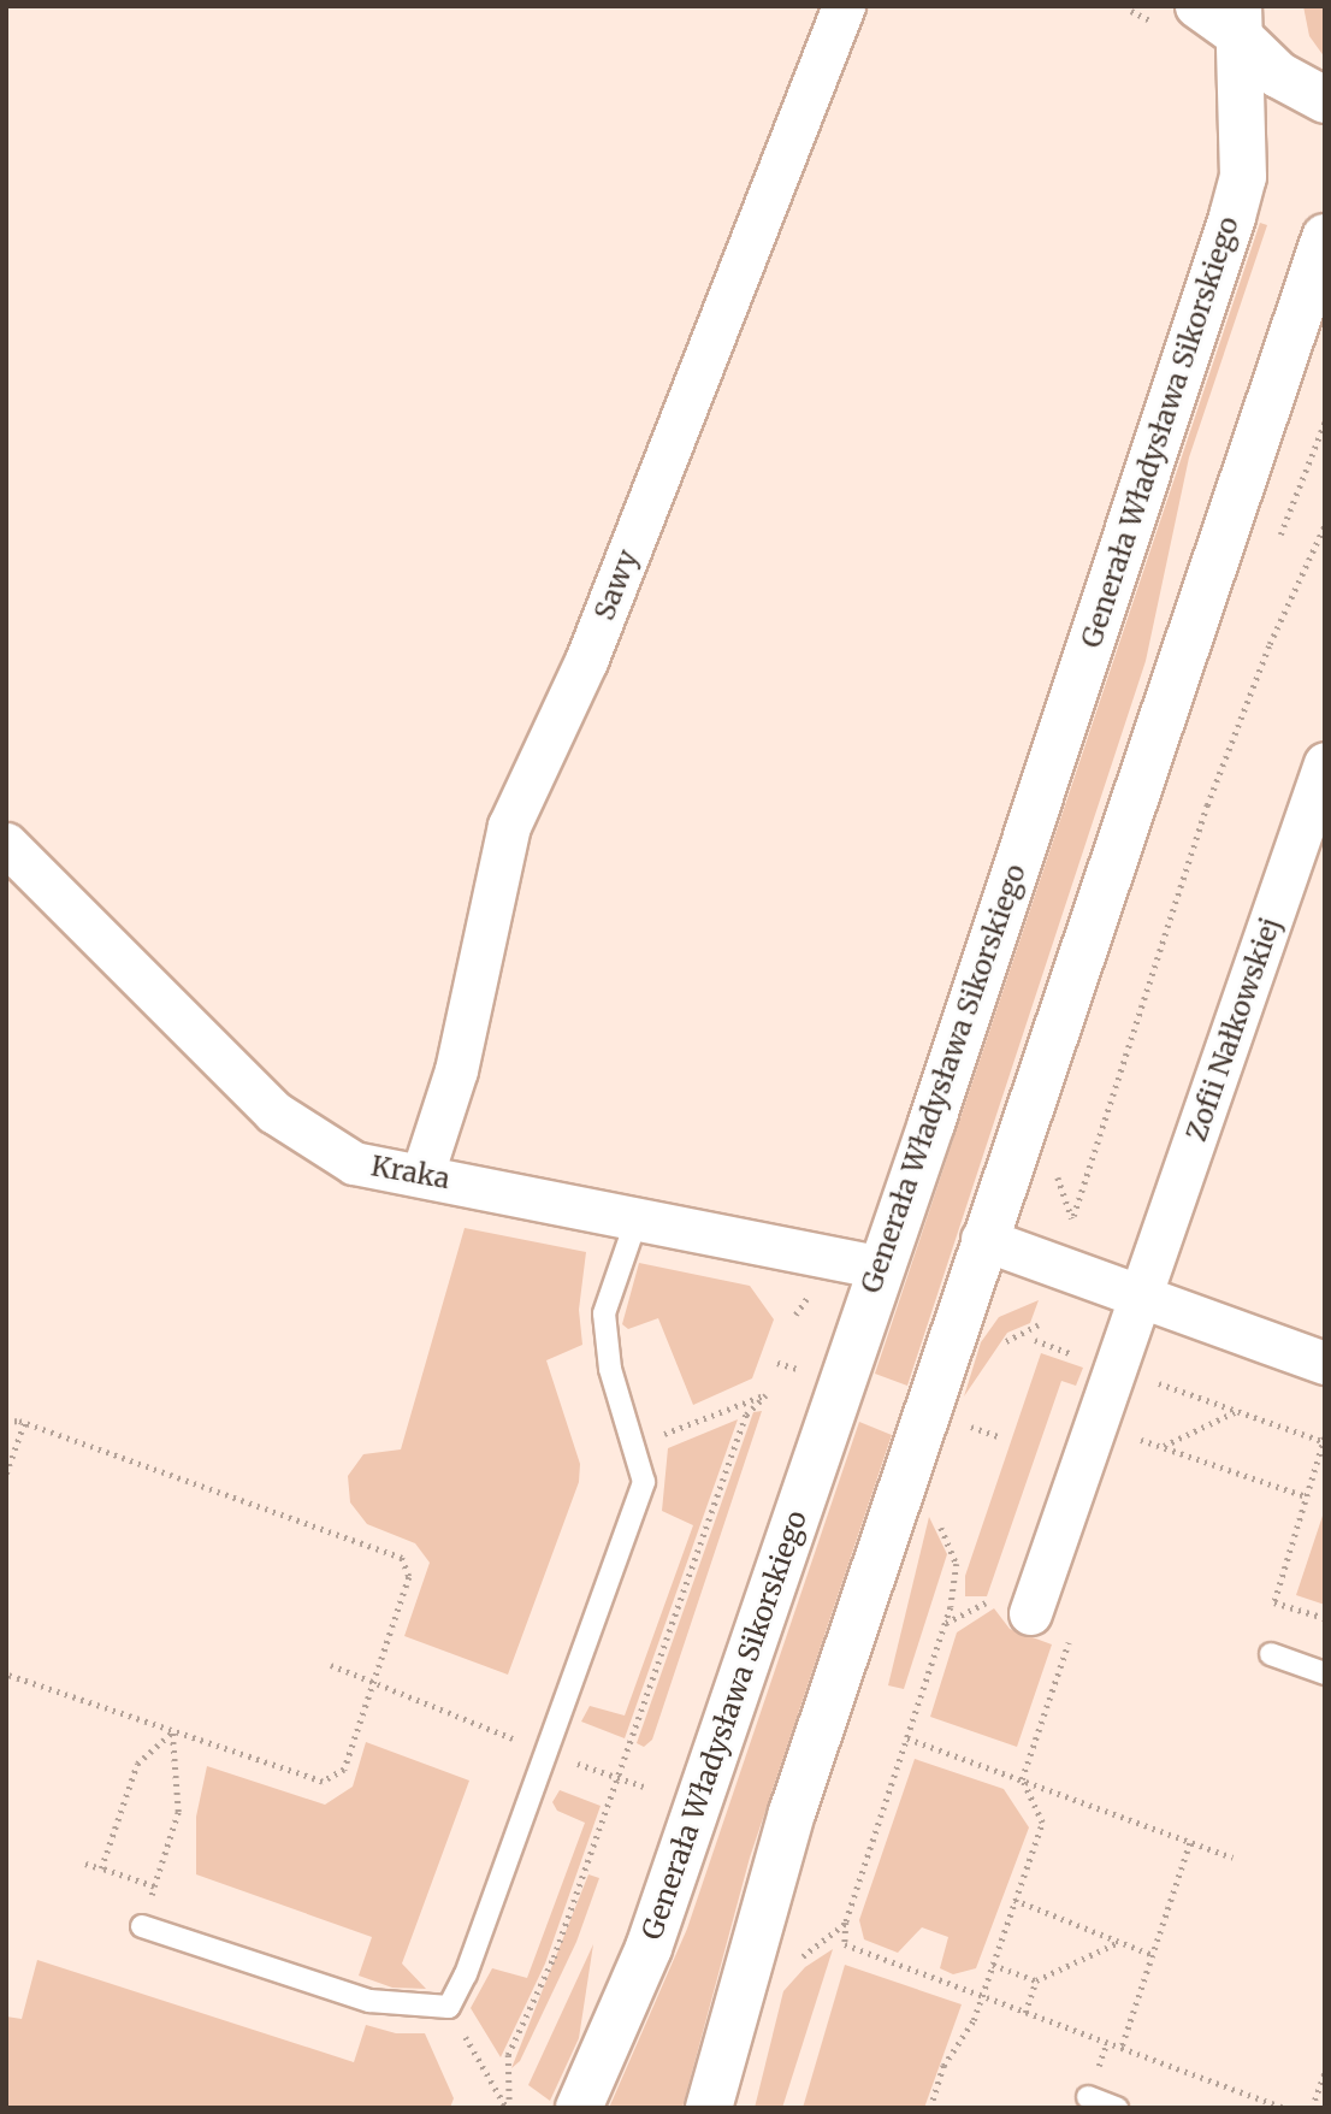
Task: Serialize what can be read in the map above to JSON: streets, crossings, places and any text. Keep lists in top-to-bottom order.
{
  "streets": {
    "street": [
      "Generała Władysława Sikorskiego",
      "Sawy",
      "Zofii Nałkowskiej",
      "Kraka"
    ]
  },
  "crossings": [
    ["Generała Władysława Sikorskiego", "Kraka"],
    ["Sawy", "Kraka"]
  ]
}
